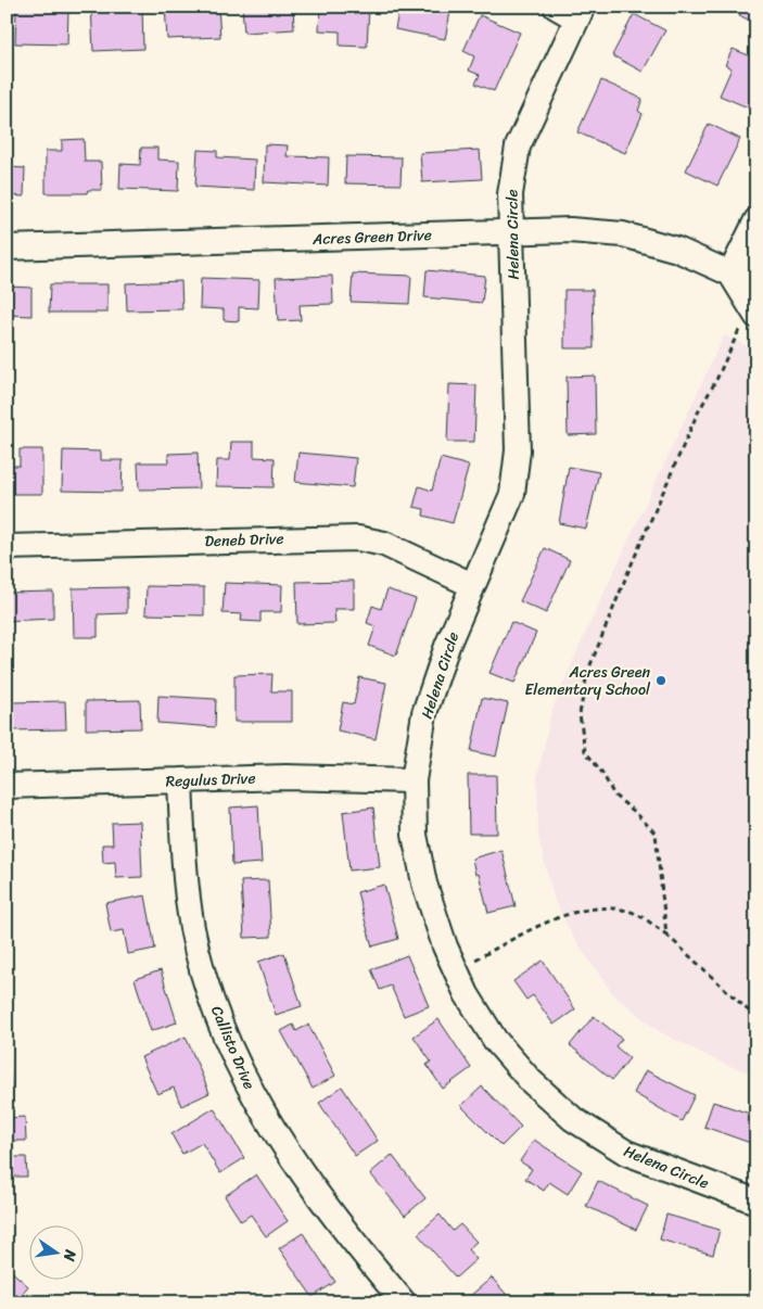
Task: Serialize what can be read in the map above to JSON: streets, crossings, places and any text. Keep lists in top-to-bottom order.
{
  "streets": {
    "street": [
      "Helena Circle",
      "Acres Green Drive",
      "Deneb Drive",
      "Regulus Drive",
      "Callisto Drive"
    ]
  },
  "crossings": [
    ["Helena Circle", "Acres Green Drive"],
    ["Helena Circle", "Deneb Drive"],
    ["Helena Circle", "Regulus Drive"],
    ["Regulus Drive", "Callisto Drive"]
  ],
  "places": ["Acres Green Elementary School"],
  "north": "right"
}
